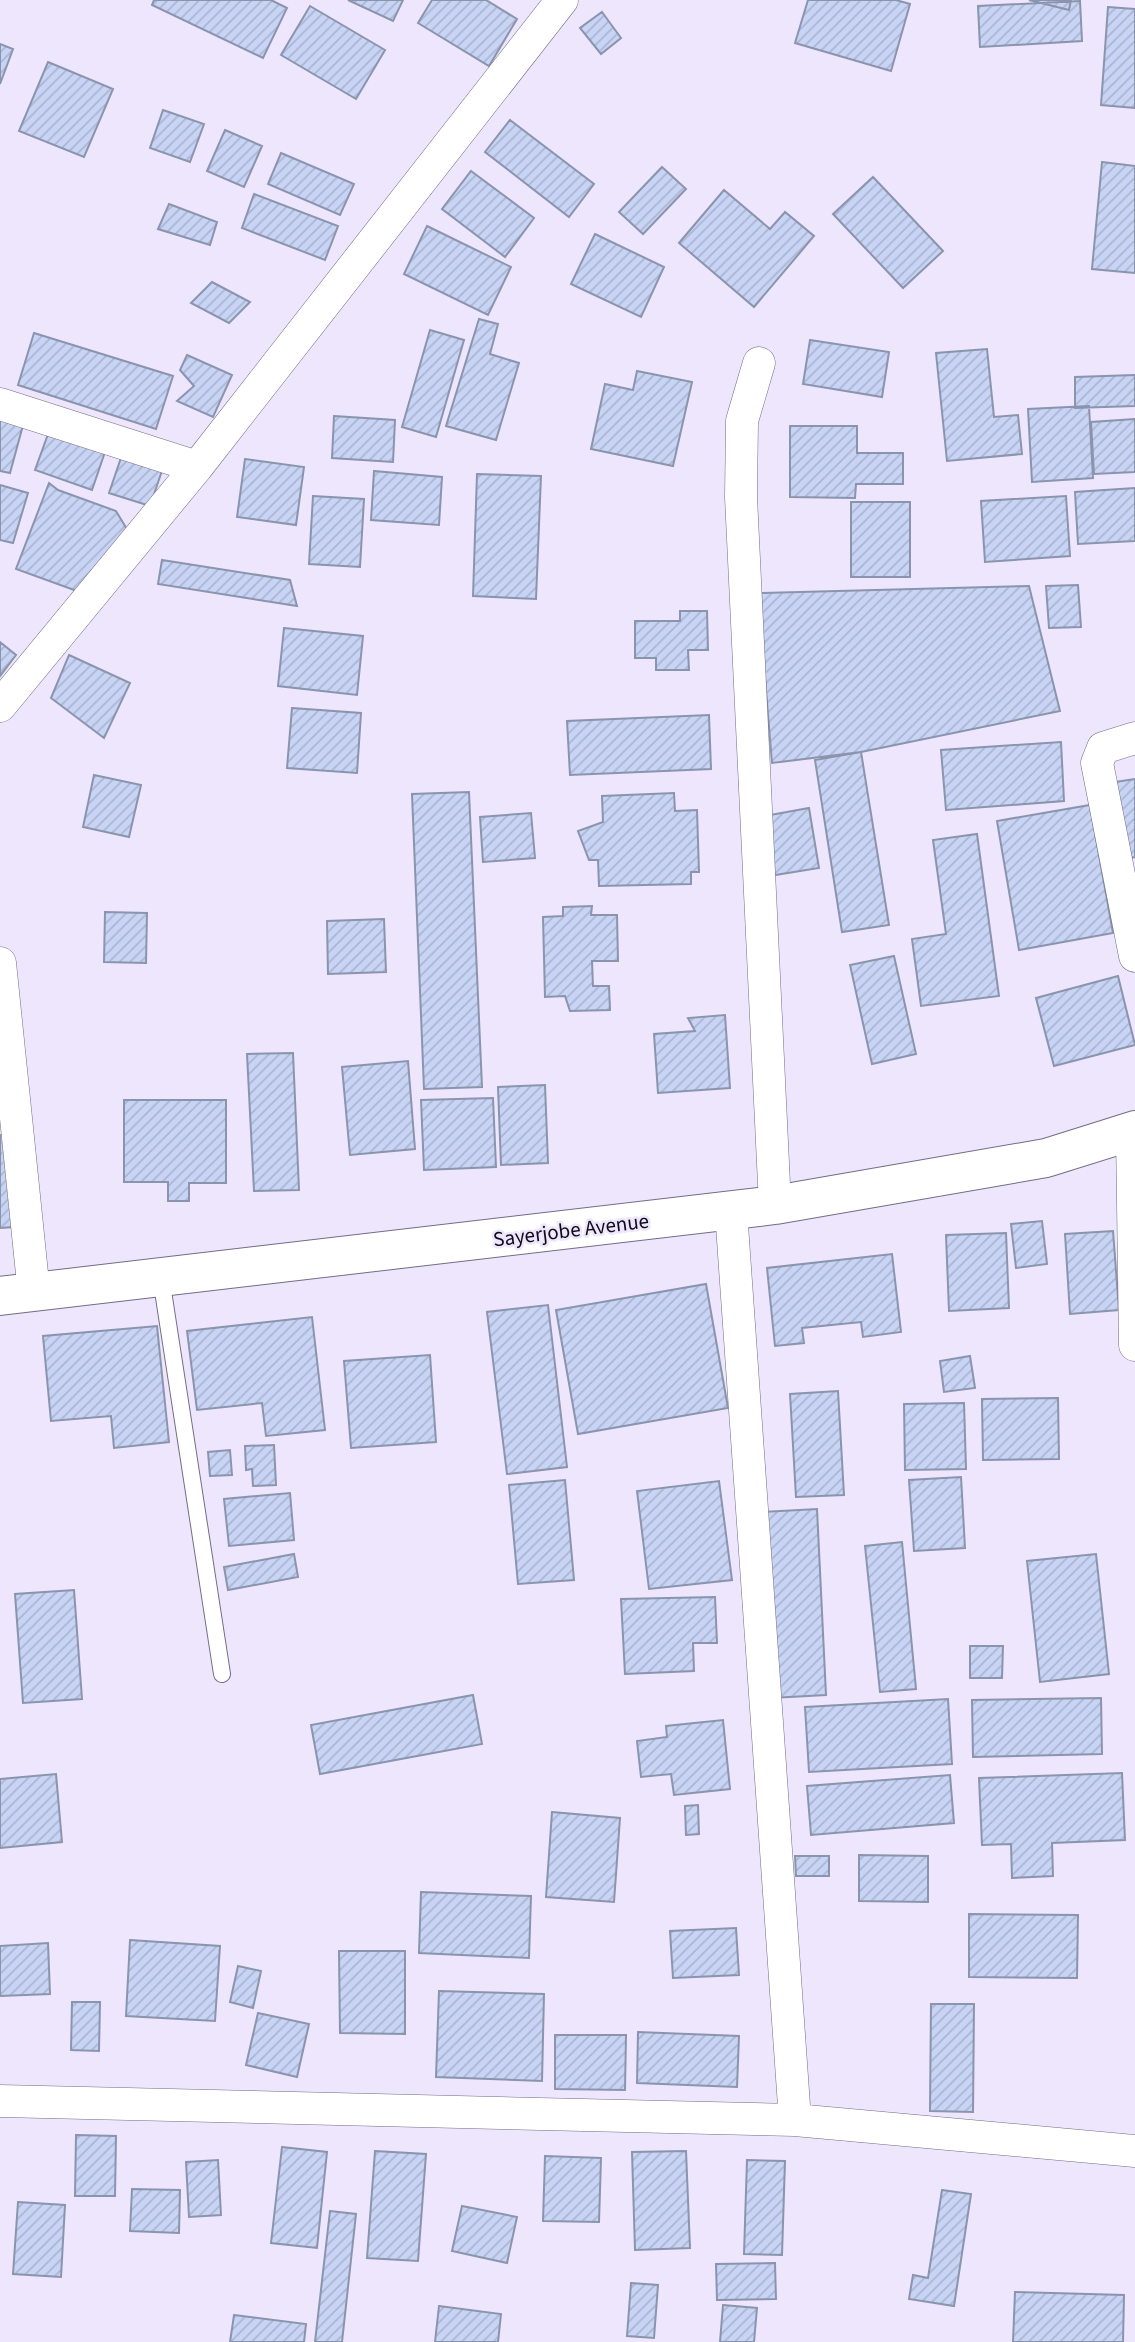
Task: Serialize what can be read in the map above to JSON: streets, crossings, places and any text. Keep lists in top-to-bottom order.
{
  "streets": {
    "main road": ["Sayerjobe Avenue"]
  }
}
